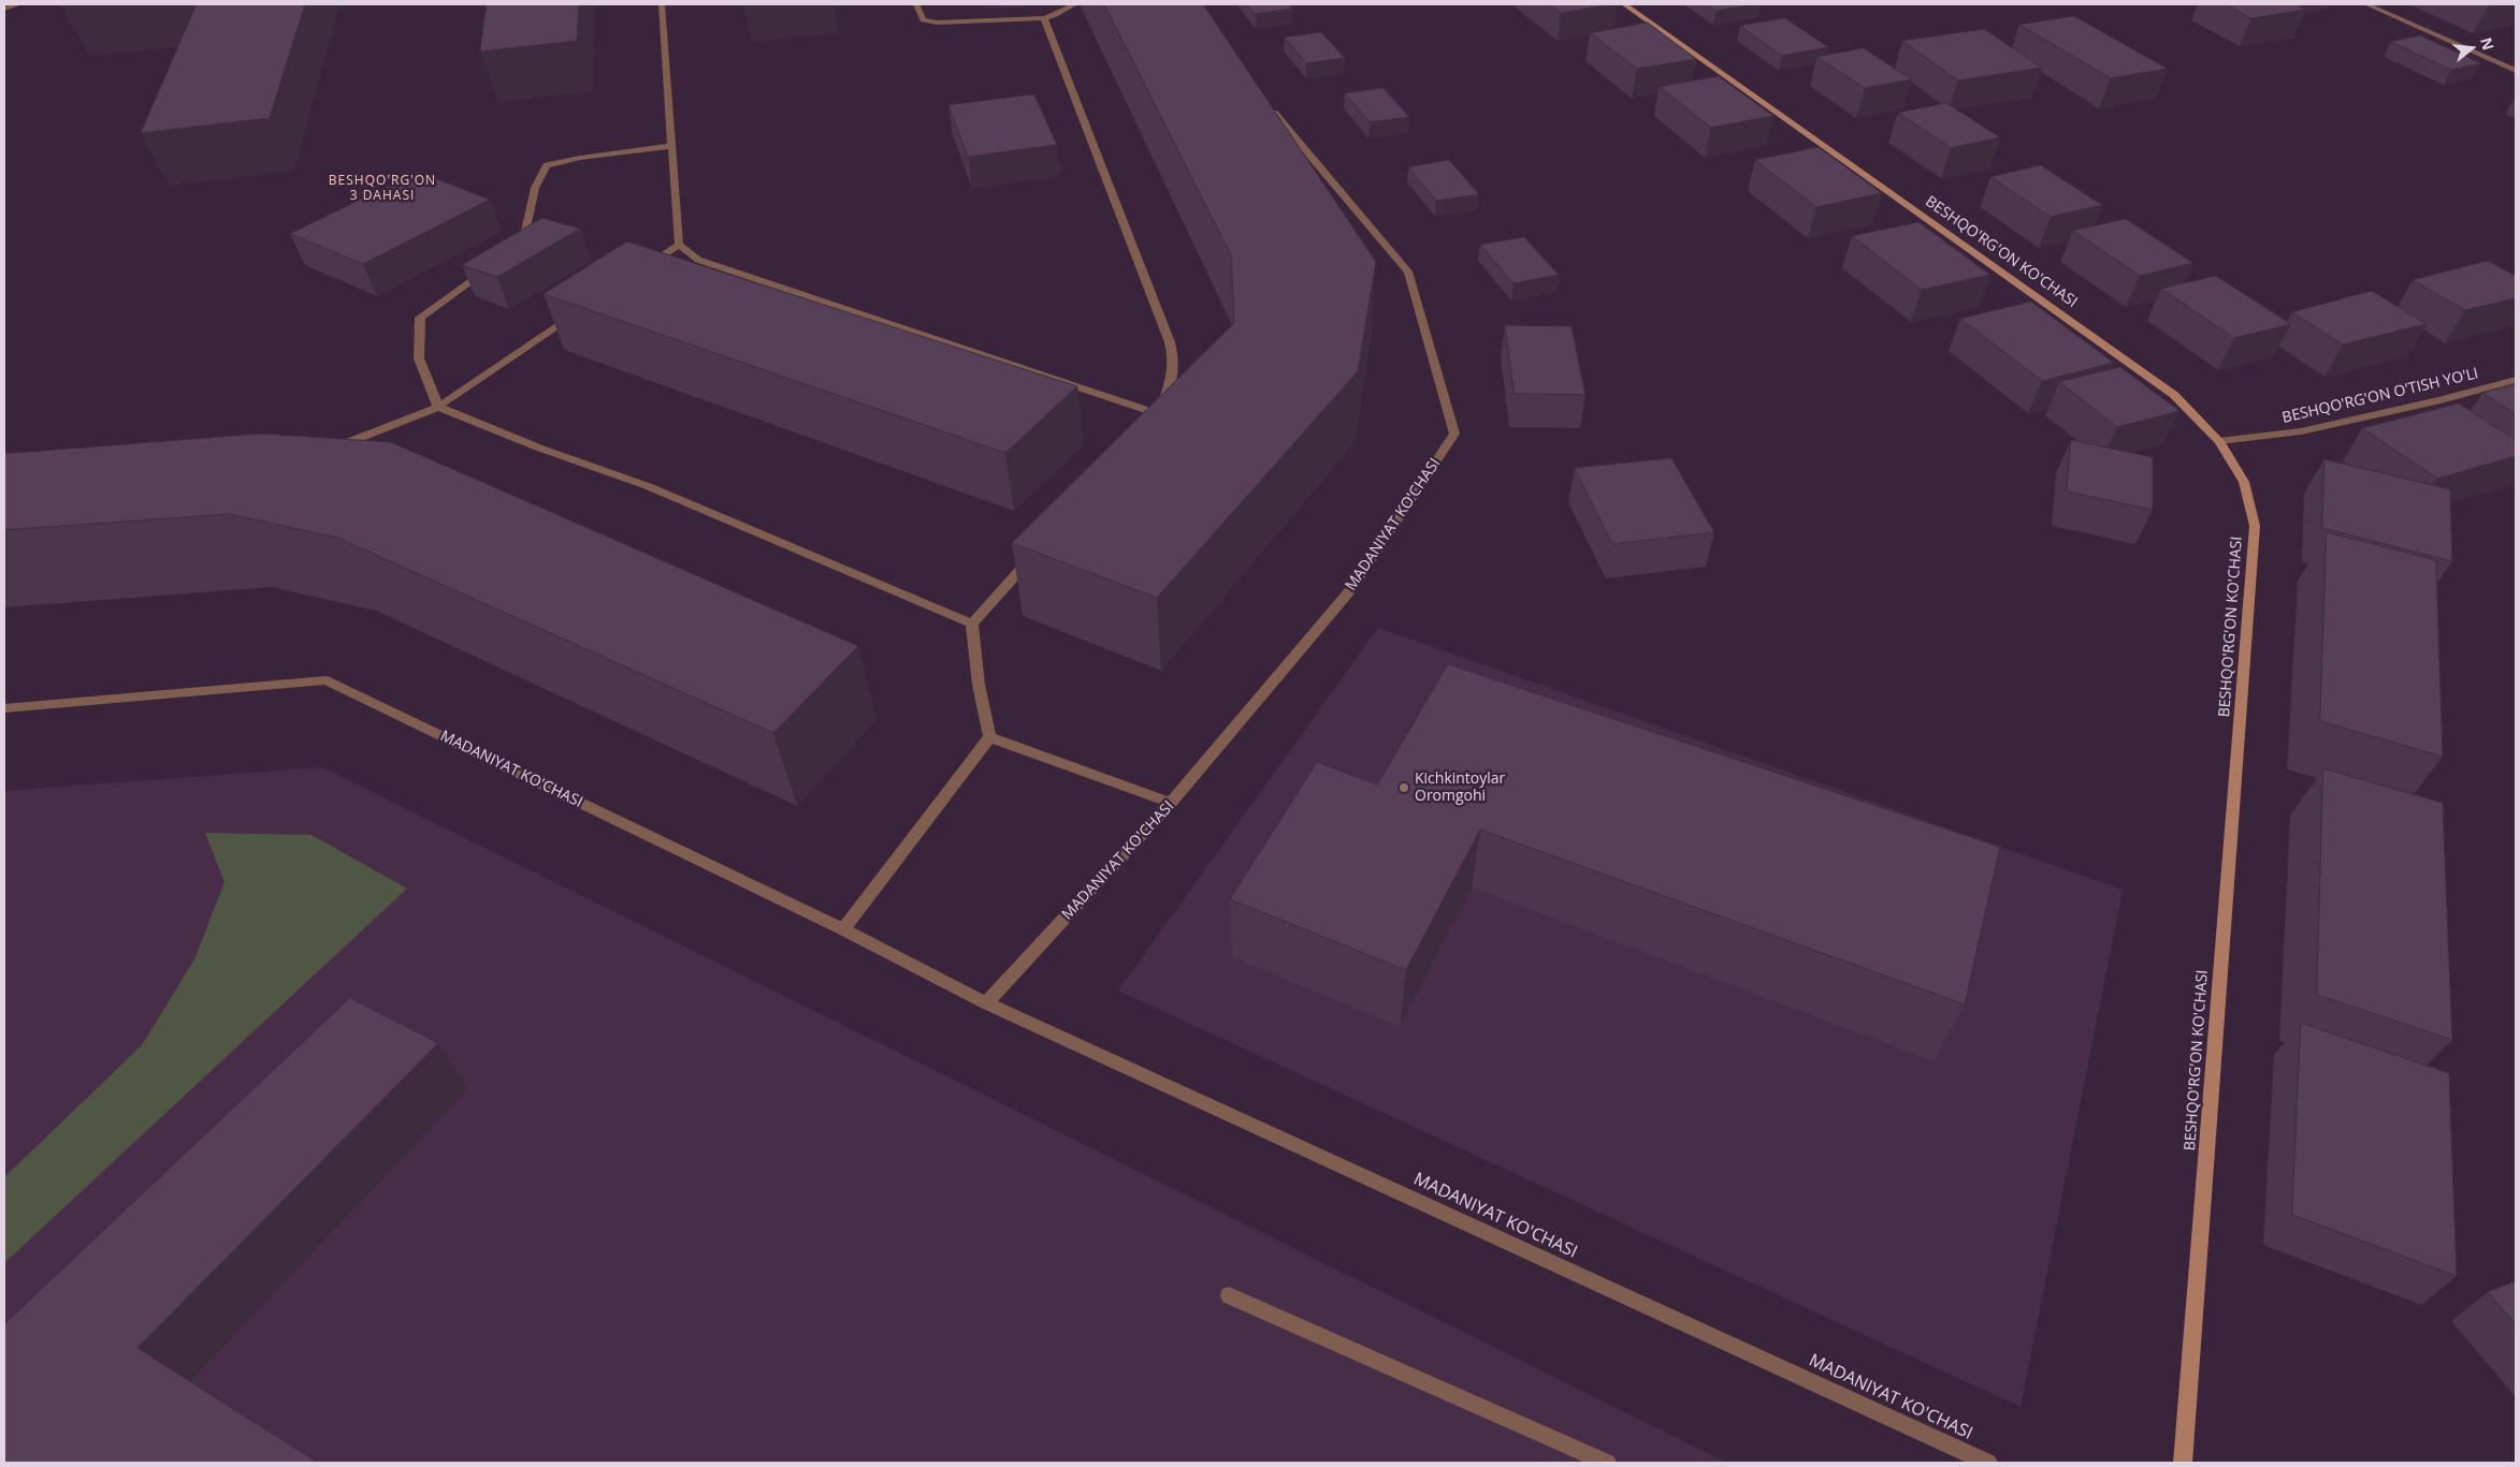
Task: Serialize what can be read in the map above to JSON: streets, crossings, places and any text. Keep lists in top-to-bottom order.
{
  "streets": {
    "main road": ["BESHQO'RG'ON KO'CHASI"],
    "street": ["BESHQO'RG'ON O'TISH YO'LI", "MADANIYAT KO'CHASI"]
  },
  "crossings": [
    ["BESHQO'RG'ON KO'CHASI", "BESHQO'RG'ON O'TISH YO'LI"]
  ],
  "districts": ["BESHQO'RG'ON 3 DAHASI"],
  "places": ["Kichkintoylar Oromgohi"],
  "north": "right"
}
